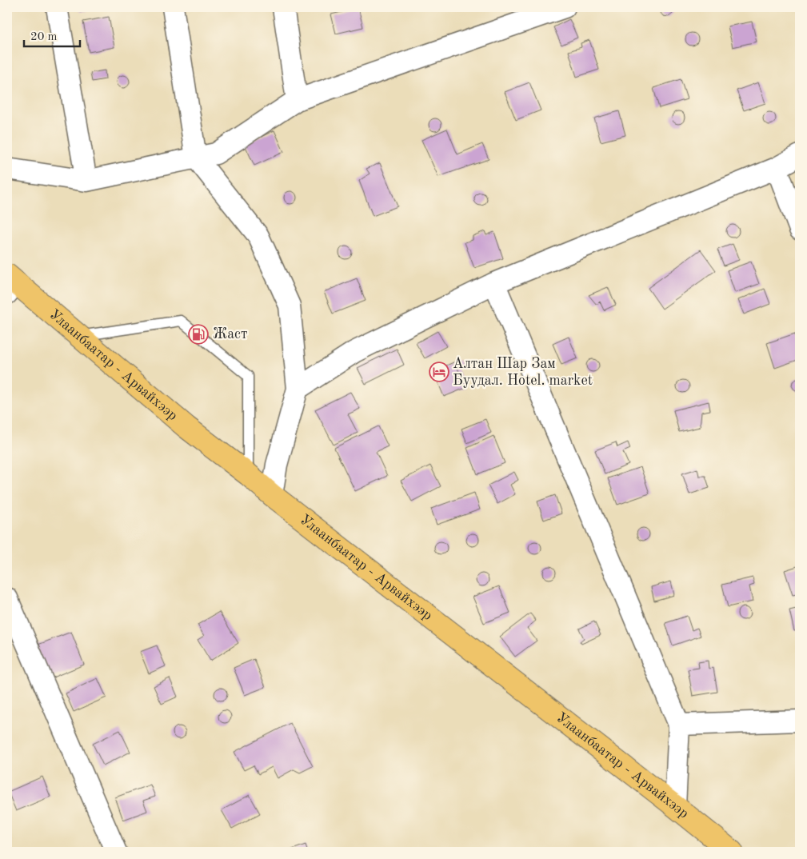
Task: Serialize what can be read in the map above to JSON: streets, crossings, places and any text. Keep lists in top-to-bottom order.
{
  "streets": {
    "highway": ["Улаанбаатар - Арвайхээр"]
  },
  "places": {
    "fuel station": ["Жаст"],
    "hotel": ["Алтан Шар Зам Буудал. Hotel. market"]
  },
  "scale_bar": "20 m"
}
